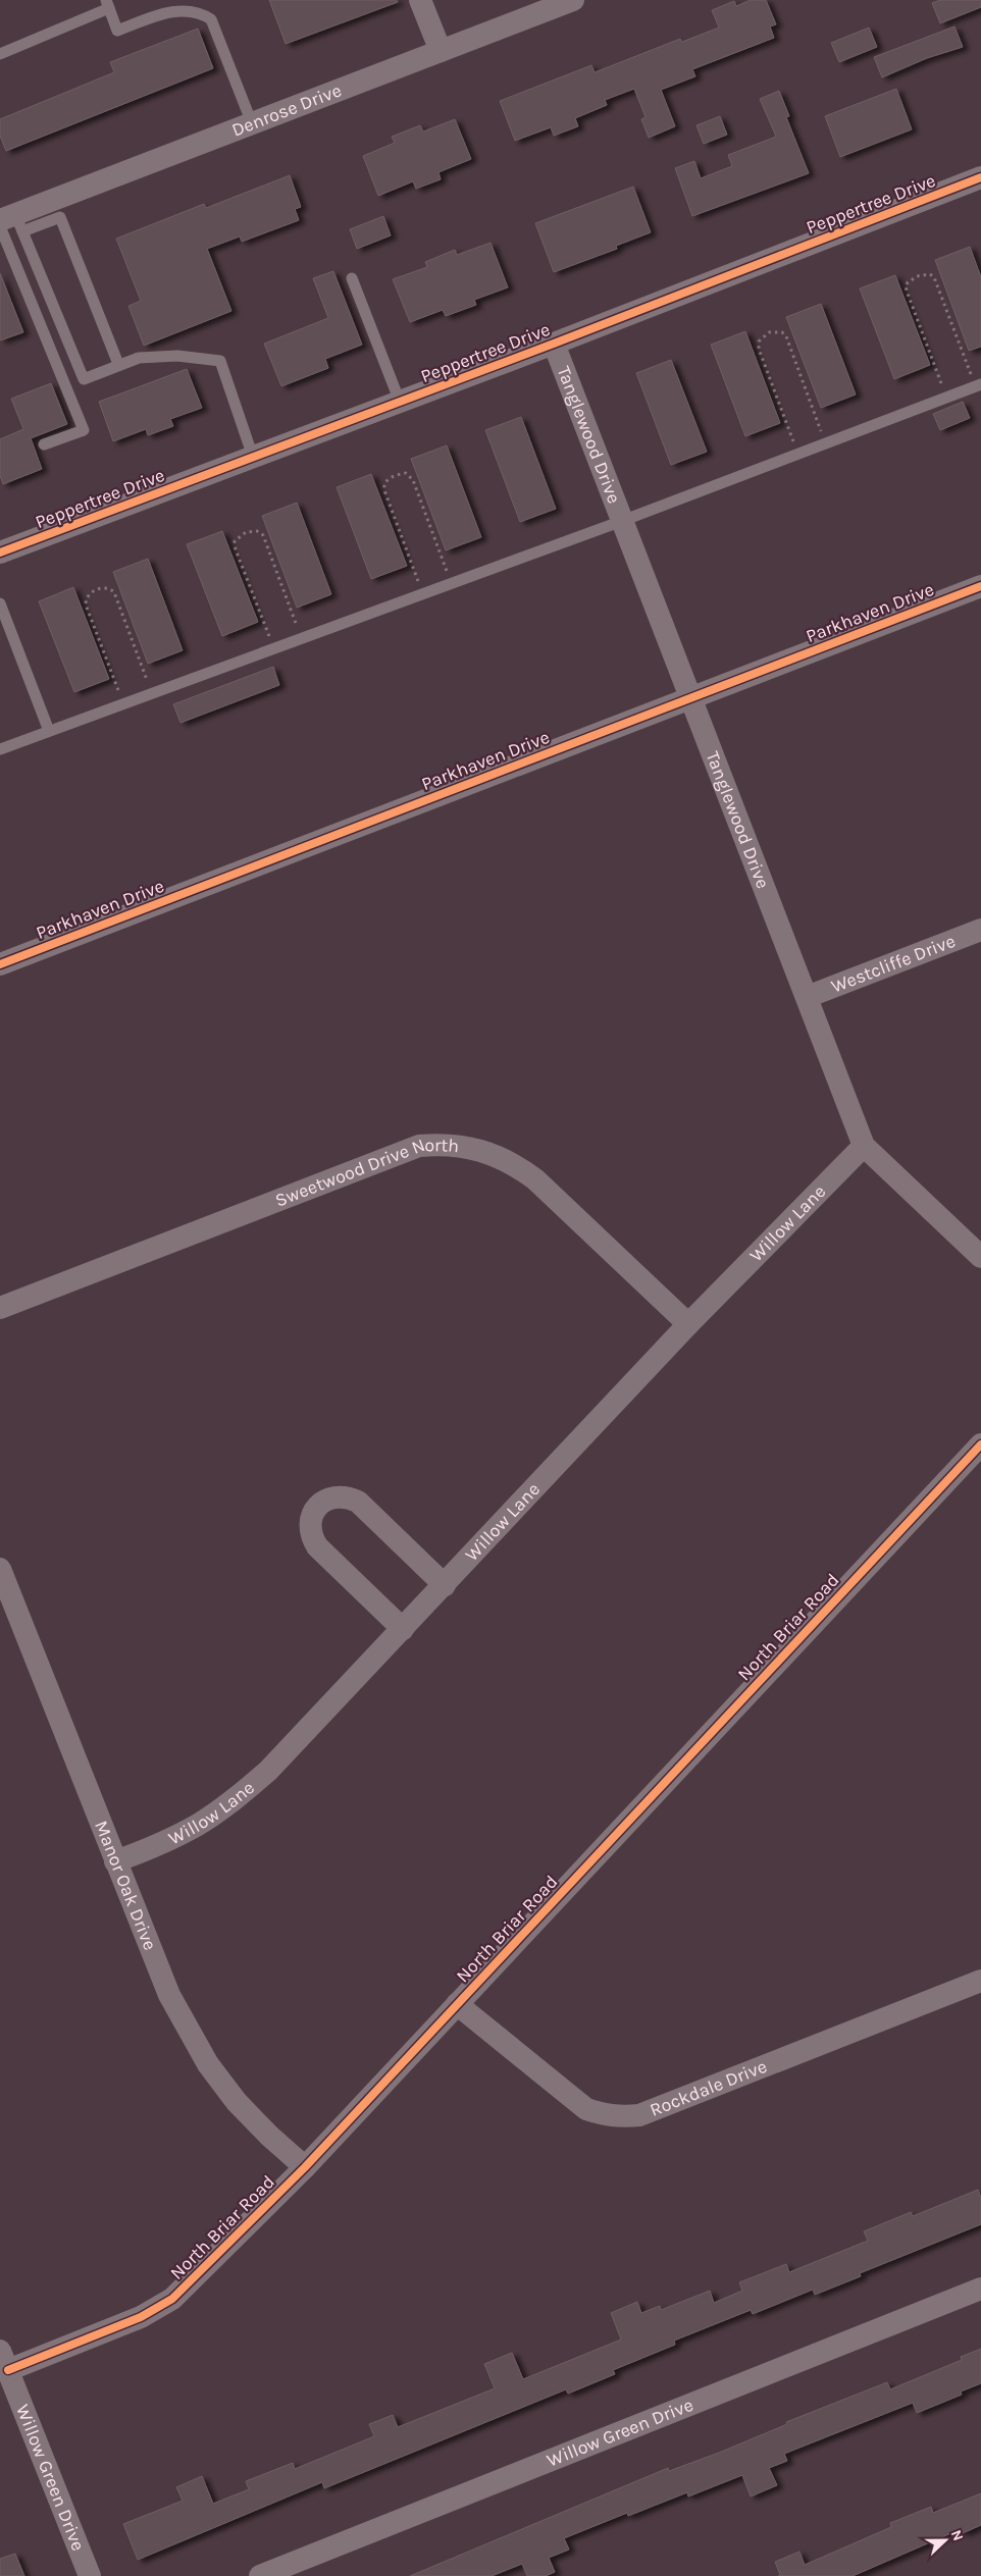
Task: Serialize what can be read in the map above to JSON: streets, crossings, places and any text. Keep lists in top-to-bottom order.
{
  "streets": {
    "street": [
      "Denrose Drive",
      "Peppertree Drive",
      "Tanglewood Drive",
      "Parkhaven Drive",
      "Westcliffe Drive",
      "Sweetwood Drive North",
      "Willow Lane",
      "North Briar Road",
      "Manor Oak Drive",
      "Rockdale Drive",
      "Willow Green Drive"
    ]
  },
  "crossings": [
    ["Peppertree Drive", "Tanglewood Drive"],
    ["Tanglewood Drive", "Parkhaven Drive"],
    ["Tanglewood Drive", "Westcliffe Drive"],
    ["Tanglewood Drive", "Willow Lane"],
    ["Sweetwood Drive North", "Willow Lane"],
    ["Willow Lane", "Manor Oak Drive"],
    ["North Briar Road", "Manor Oak Drive"],
    ["North Briar Road", "Rockdale Drive"],
    ["North Briar Road", "Willow Green Drive"]
  ],
  "north": "right"
}
